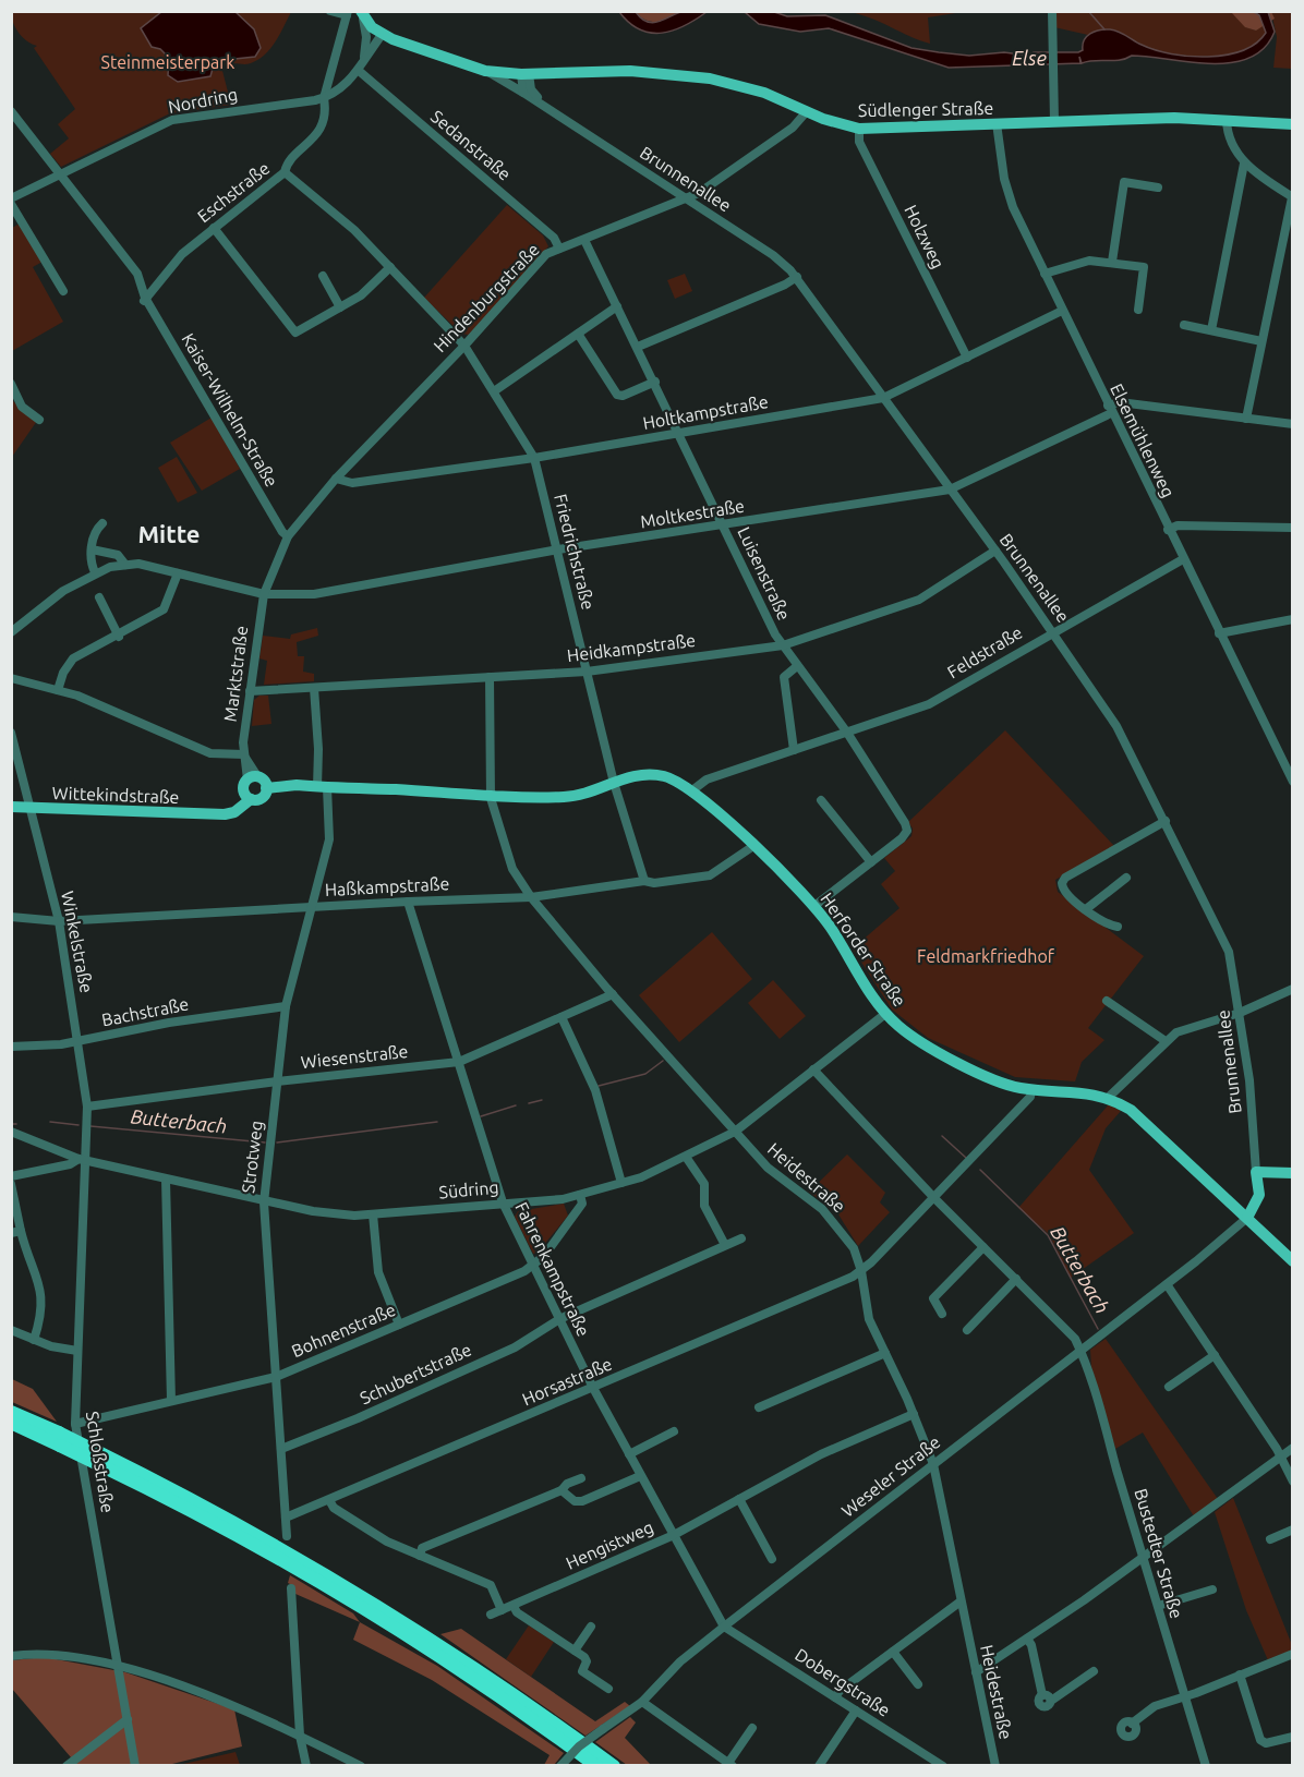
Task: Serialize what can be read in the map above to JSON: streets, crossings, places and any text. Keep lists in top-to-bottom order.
{
  "streets": {
    "main road": [
      "Südlenger Straße",
      "Brunnenallee",
      "Wittekindstraße",
      "Herforder Straße"
    ],
    "street": [
      "Nordring",
      "Sedanstraße",
      "Eschstraße",
      "Holzweg",
      "Hindenburgstraße",
      "Kaiser-Wilhelm-Straße",
      "Holtkampstraße",
      "Elsemühlenweg",
      "Moltkestraße",
      "Friedrichstraße",
      "Luisenstraße",
      "Heidkampstraße",
      "Feldstraße",
      "Marktstraße",
      "Haßkampstraße",
      "Winkelstraße",
      "Bachstraße",
      "Wiesenstraße",
      "Strotweg",
      "Heidestraße",
      "Südring",
      "Fahrenkampstraße",
      "Bohnenstraße",
      "Schubertstraße",
      "Horsastraße",
      "Schloßstraße",
      "Weseler Straße",
      "Hengistweg",
      "Bustedter Straße",
      "Dobergstraße"
    ]
  },
  "crossings": [
    ["Nordring", "Südlenger Straße"],
    ["Nordring", "Sedanstraße"],
    ["Nordring", "Eschstraße"],
    ["Nordring", "Kaiser-Wilhelm-Straße"],
    ["Südlenger Straße", "Brunnenallee"],
    ["Südlenger Straße", "Holzweg"],
    ["Südlenger Straße", "Hindenburgstraße"],
    ["Südlenger Straße", "Elsemühlenweg"],
    ["Sedanstraße", "Hindenburgstraße"],
    ["Brunnenallee", "Hindenburgstraße"],
    ["Brunnenallee", "Holtkampstraße"],
    ["Brunnenallee", "Moltkestraße"],
    ["Brunnenallee", "Heidkampstraße"],
    ["Brunnenallee", "Feldstraße"],
    ["Brunnenallee", "Herforder Straße"],
    ["Brunnenallee", "Weseler Straße"],
    ["Eschstraße", "Kaiser-Wilhelm-Straße"],
    ["Eschstraße", "Friedrichstraße"],
    ["Holzweg", "Holtkampstraße"],
    ["Hindenburgstraße", "Kaiser-Wilhelm-Straße"],
    ["Hindenburgstraße", "Holtkampstraße"],
    ["Hindenburgstraße", "Moltkestraße"],
    ["Hindenburgstraße", "Friedrichstraße"],
    ["Hindenburgstraße", "Luisenstraße"],
    ["Hindenburgstraße", "Marktstraße"],
    ["Holtkampstraße", "Elsemühlenweg"],
    ["Holtkampstraße", "Friedrichstraße"],
    ["Holtkampstraße", "Luisenstraße"],
    ["Elsemühlenweg", "Moltkestraße"],
    ["Elsemühlenweg", "Feldstraße"],
    ["Moltkestraße", "Friedrichstraße"],
    ["Moltkestraße", "Luisenstraße"],
    ["Moltkestraße", "Marktstraße"],
    ["Friedrichstraße", "Heidkampstraße"],
    ["Friedrichstraße", "Haßkampstraße"],
    ["Friedrichstraße", "Herforder Straße"],
    ["Luisenstraße", "Heidkampstraße"],
    ["Luisenstraße", "Feldstraße"],
    ["Heidkampstraße", "Marktstraße"],
    ["Heidkampstraße", "Strotweg"],
    ["Heidkampstraße", "Heidestraße"],
    ["Feldstraße", "Herforder Straße"],
    ["Wittekindstraße", "Winkelstraße"],
    ["Wittekindstraße", "Herforder Straße"],
    ["Haßkampstraße", "Winkelstraße"],
    ["Haßkampstraße", "Herforder Straße"],
    ["Haßkampstraße", "Strotweg"],
    ["Haßkampstraße", "Heidestraße"],
    ["Haßkampstraße", "Fahrenkampstraße"],
    ["Winkelstraße", "Bachstraße"],
    ["Winkelstraße", "Wiesenstraße"],
    ["Winkelstraße", "Südring"],
    ["Winkelstraße", "Schloßstraße"],
    ["Herforder Straße", "Strotweg"],
    ["Herforder Straße", "Heidestraße"],
    ["Herforder Straße", "Südring"],
    ["Herforder Straße", "Weseler Straße"],
    ["Bachstraße", "Strotweg"],
    ["Wiesenstraße", "Strotweg"],
    ["Wiesenstraße", "Heidestraße"],
    ["Wiesenstraße", "Fahrenkampstraße"],
    ["Strotweg", "Südring"],
    ["Strotweg", "Bohnenstraße"],
    ["Strotweg", "Schubertstraße"],
    ["Strotweg", "Horsastraße"],
    ["Heidestraße", "Südring"],
    ["Heidestraße", "Horsastraße"],
    ["Heidestraße", "Weseler Straße"],
    ["Heidestraße", "Hengistweg"],
    ["Südring", "Fahrenkampstraße"],
    ["Südring", "Bohnenstraße"],
    ["Südring", "Schloßstraße"],
    ["Fahrenkampstraße", "Bohnenstraße"],
    ["Fahrenkampstraße", "Schubertstraße"],
    ["Fahrenkampstraße", "Horsastraße"],
    ["Fahrenkampstraße", "Weseler Straße"],
    ["Fahrenkampstraße", "Hengistweg"],
    ["Fahrenkampstraße", "Dobergstraße"],
    ["Bohnenstraße", "Schloßstraße"],
    ["Weseler Straße", "Bustedter Straße"],
    ["Weseler Straße", "Dobergstraße"]
  ],
  "districts": ["Mitte"],
  "water": ["Else", "Butterbach"],
  "parks": ["Steinmeisterpark", "Feldmarkfriedhof"]
}
